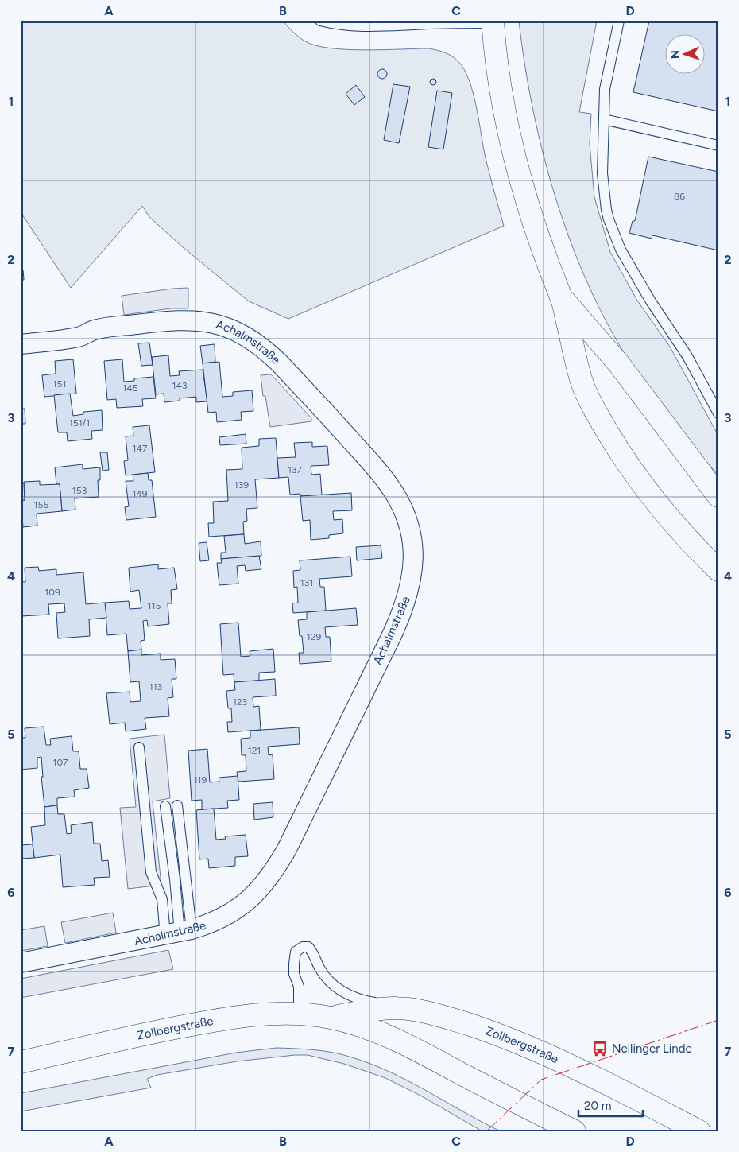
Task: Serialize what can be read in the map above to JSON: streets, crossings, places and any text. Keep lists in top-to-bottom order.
{
  "streets": {
    "main road": ["Zollbergstraße"],
    "street": ["Achalmstraße"]
  },
  "places": {
    "bus stop": ["Nellinger Linde"]
  },
  "house_numbers": [
    "86",
    "151",
    "143",
    "145",
    "151/1",
    "147",
    "137",
    "139",
    "153",
    "149",
    "155",
    "131",
    "109",
    "115",
    "129",
    "113",
    "123",
    "121",
    "107",
    "119"
  ],
  "scale_bar": "20 m",
  "north": "left",
  "grid": {
    "columns": [
      "A",
      "B",
      "C",
      "D"
    ],
    "rows": [
      "1",
      "2",
      "3",
      "4",
      "5",
      "6",
      "7"
    ]
  }
}
